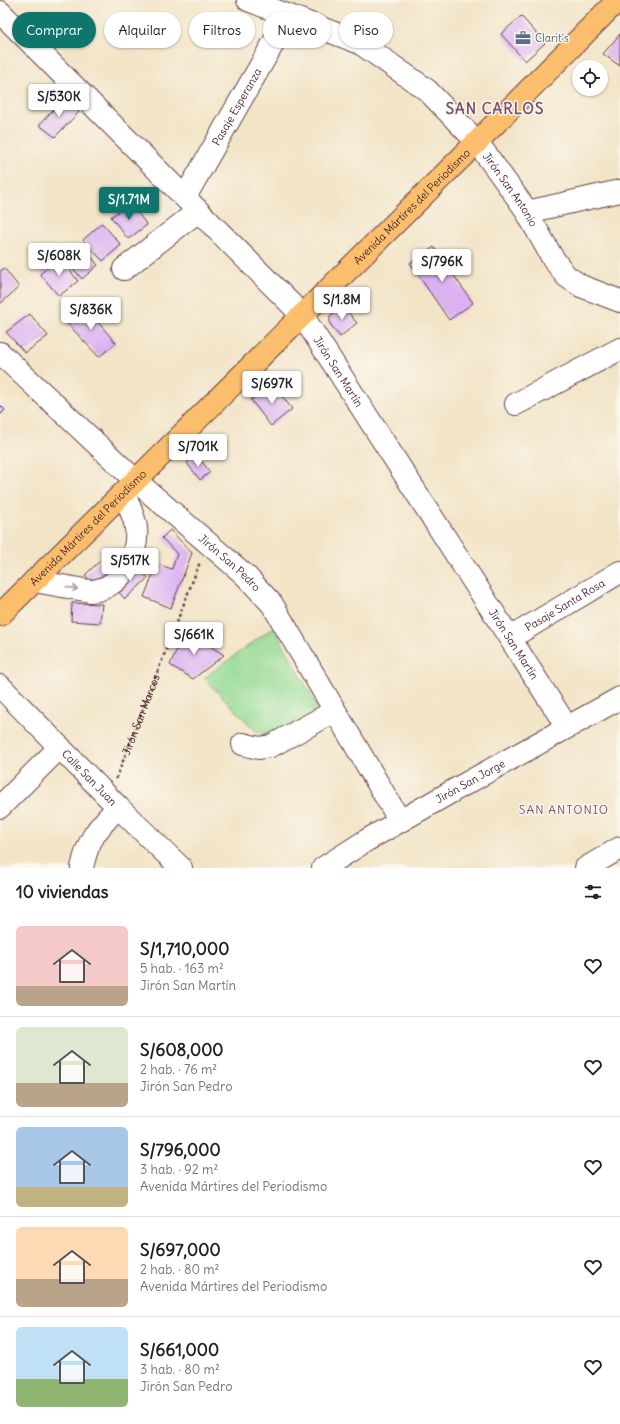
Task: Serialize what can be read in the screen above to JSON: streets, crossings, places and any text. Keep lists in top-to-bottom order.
{
  "streets": {
    "main road": ["Avenida Mártires del Periodismo"],
    "street": [
      "Pasaje Esperanza",
      "Jirón San Antonio",
      "Jirón San Martín",
      "Jirón San Pedro",
      "Pasaje Santa Rosa",
      "Calle San Juan",
      "Jirón San Jorge"
    ],
    "path": ["Jirón San Marcos"]
  },
  "crossings": [
    ["Pasaje Esperanza", "Jirón San Martín"],
    ["Jirón San Antonio", "Avenida Mártires del Periodismo"],
    ["Avenida Mártires del Periodismo", "Jirón San Martín"],
    ["Avenida Mártires del Periodismo", "Jirón San Pedro"],
    ["Jirón San Martín", "Pasaje Santa Rosa"],
    ["Jirón San Martín", "Jirón San Jorge"],
    ["Jirón San Pedro", "Jirón San Marcos"],
    ["Jirón San Pedro", "Jirón San Jorge"],
    ["Jirón San Marcos", "Calle San Juan"]
  ],
  "districts": ["SAN CARLOS", "SAN ANTONIO"],
  "places": {
    "office": ["Clarit's"]
  },
  "page": {
    "chip": [
      "Comprar",
      "Alquilar",
      "Filtros",
      "Nuevo",
      "Piso"
    ],
    "price": [
      "S/530K",
      "S/1.71M",
      "S/608K",
      "S/796K",
      "S/1.8M",
      "S/836K",
      "S/697K",
      "S/701K",
      "S/517K",
      "S/661K"
    ],
    "heading": "10 viviendas",
    "list": [
      {
        "name": "S/1,710,000",
        "note": "5 hab. · 163 m² · Jirón San Martín"
      },
      {
        "name": "S/608,000",
        "note": "2 hab. · 76 m² · Jirón San Pedro"
      },
      {
        "name": "S/796,000",
        "note": "3 hab. · 92 m² · Avenida Mártires del Periodismo"
      },
      {
        "name": "S/697,000",
        "note": "2 hab. · 80 m² · Avenida Mártires del Periodismo"
      },
      {
        "name": "S/661,000",
        "note": "3 hab. · 80 m² · Jirón San Pedro"
      }
    ]
  }
}
